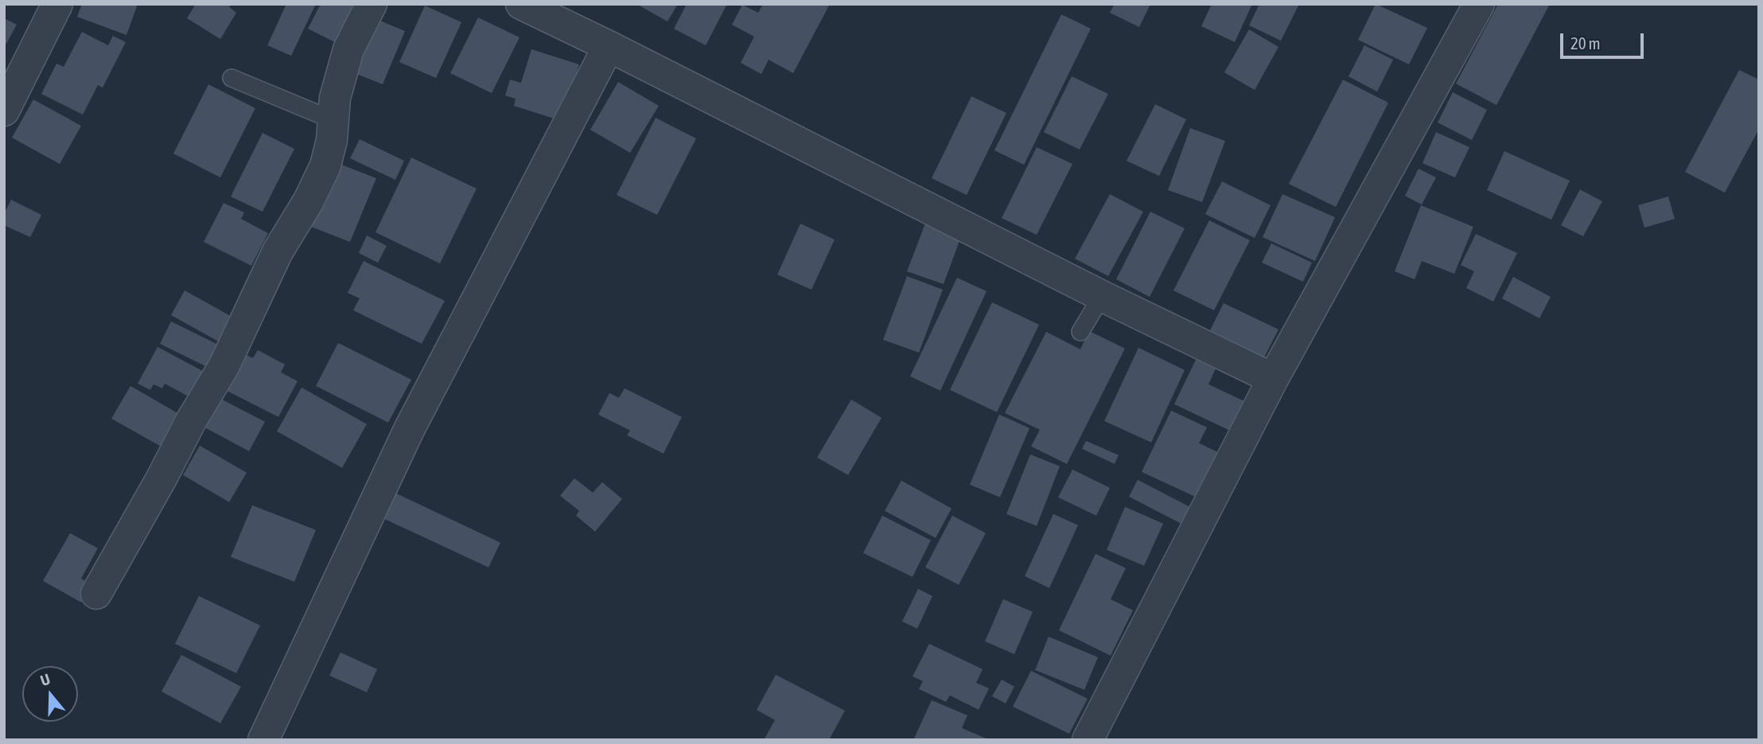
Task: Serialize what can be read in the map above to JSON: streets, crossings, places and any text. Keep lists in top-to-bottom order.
{
  "scale_bar": "20 m",
  "north": "top"
}
